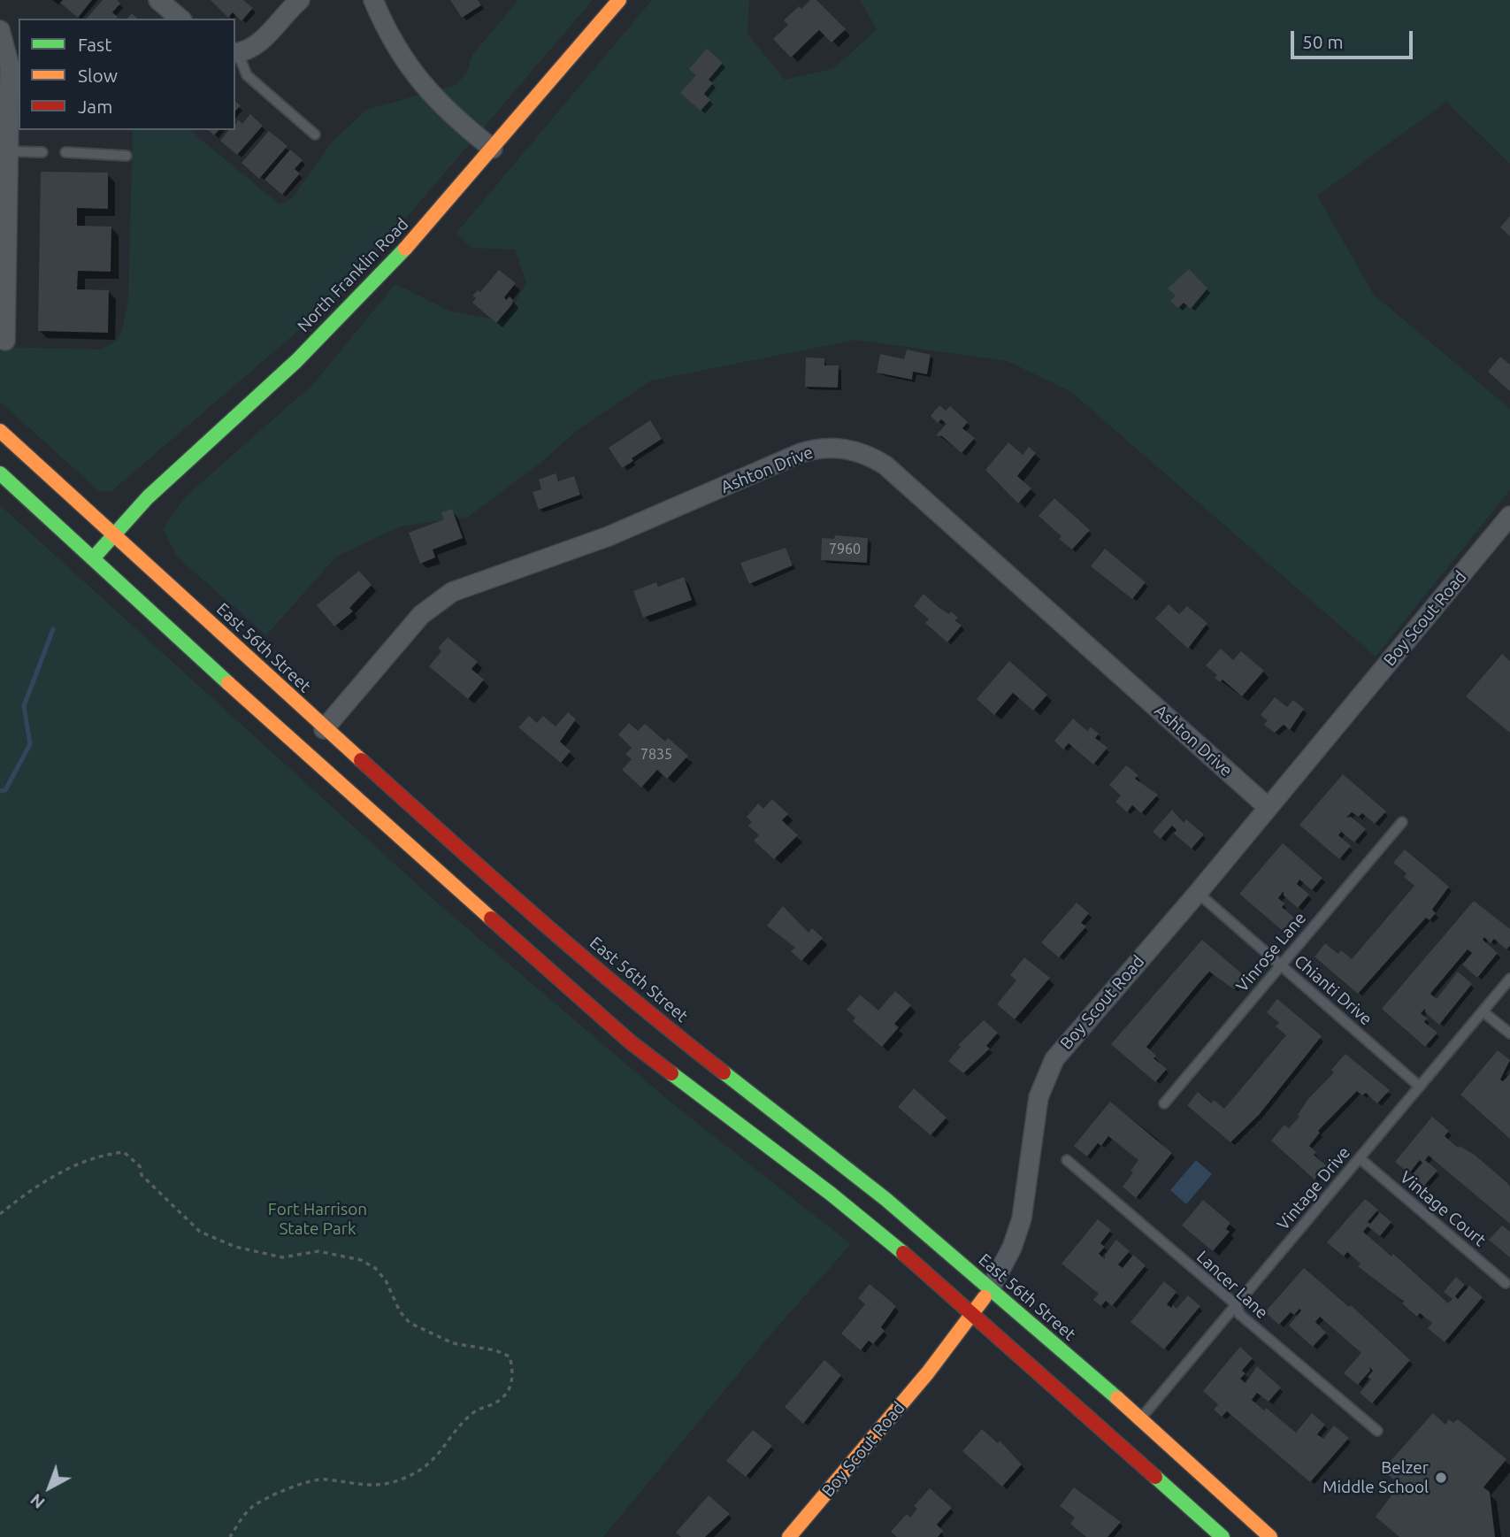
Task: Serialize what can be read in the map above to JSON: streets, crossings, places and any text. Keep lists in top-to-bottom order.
{
  "streets": {
    "main road": ["North Franklin Road", "Boy Scout Road", "East 56th Street"],
    "street": ["Ashton Drive"],
    "lane": [
      "Vinrose Lane",
      "Chianti Drive",
      "Vintage Drive",
      "Vintage Court",
      "Lancer Lane"
    ]
  },
  "crossings": [
    ["North Franklin Road", "East 56th Street"],
    ["Ashton Drive", "Boy Scout Road"],
    ["Ashton Drive", "East 56th Street"],
    ["Boy Scout Road", "East 56th Street"],
    ["Boy Scout Road", "Chianti Drive"],
    ["East 56th Street", "Vintage Drive"],
    ["Vinrose Lane", "Chianti Drive"],
    ["Chianti Drive", "Vintage Drive"],
    ["Vintage Drive", "Vintage Court"],
    ["Vintage Drive", "Lancer Lane"]
  ],
  "parks": ["Fort Harrison State Park"],
  "places": ["Belzer Middle School"],
  "house_numbers": ["7960", "7835"],
  "legend": ["Fast", "Slow", "Jam"],
  "scale_bar": "50 m",
  "north": "bottom left"
}
